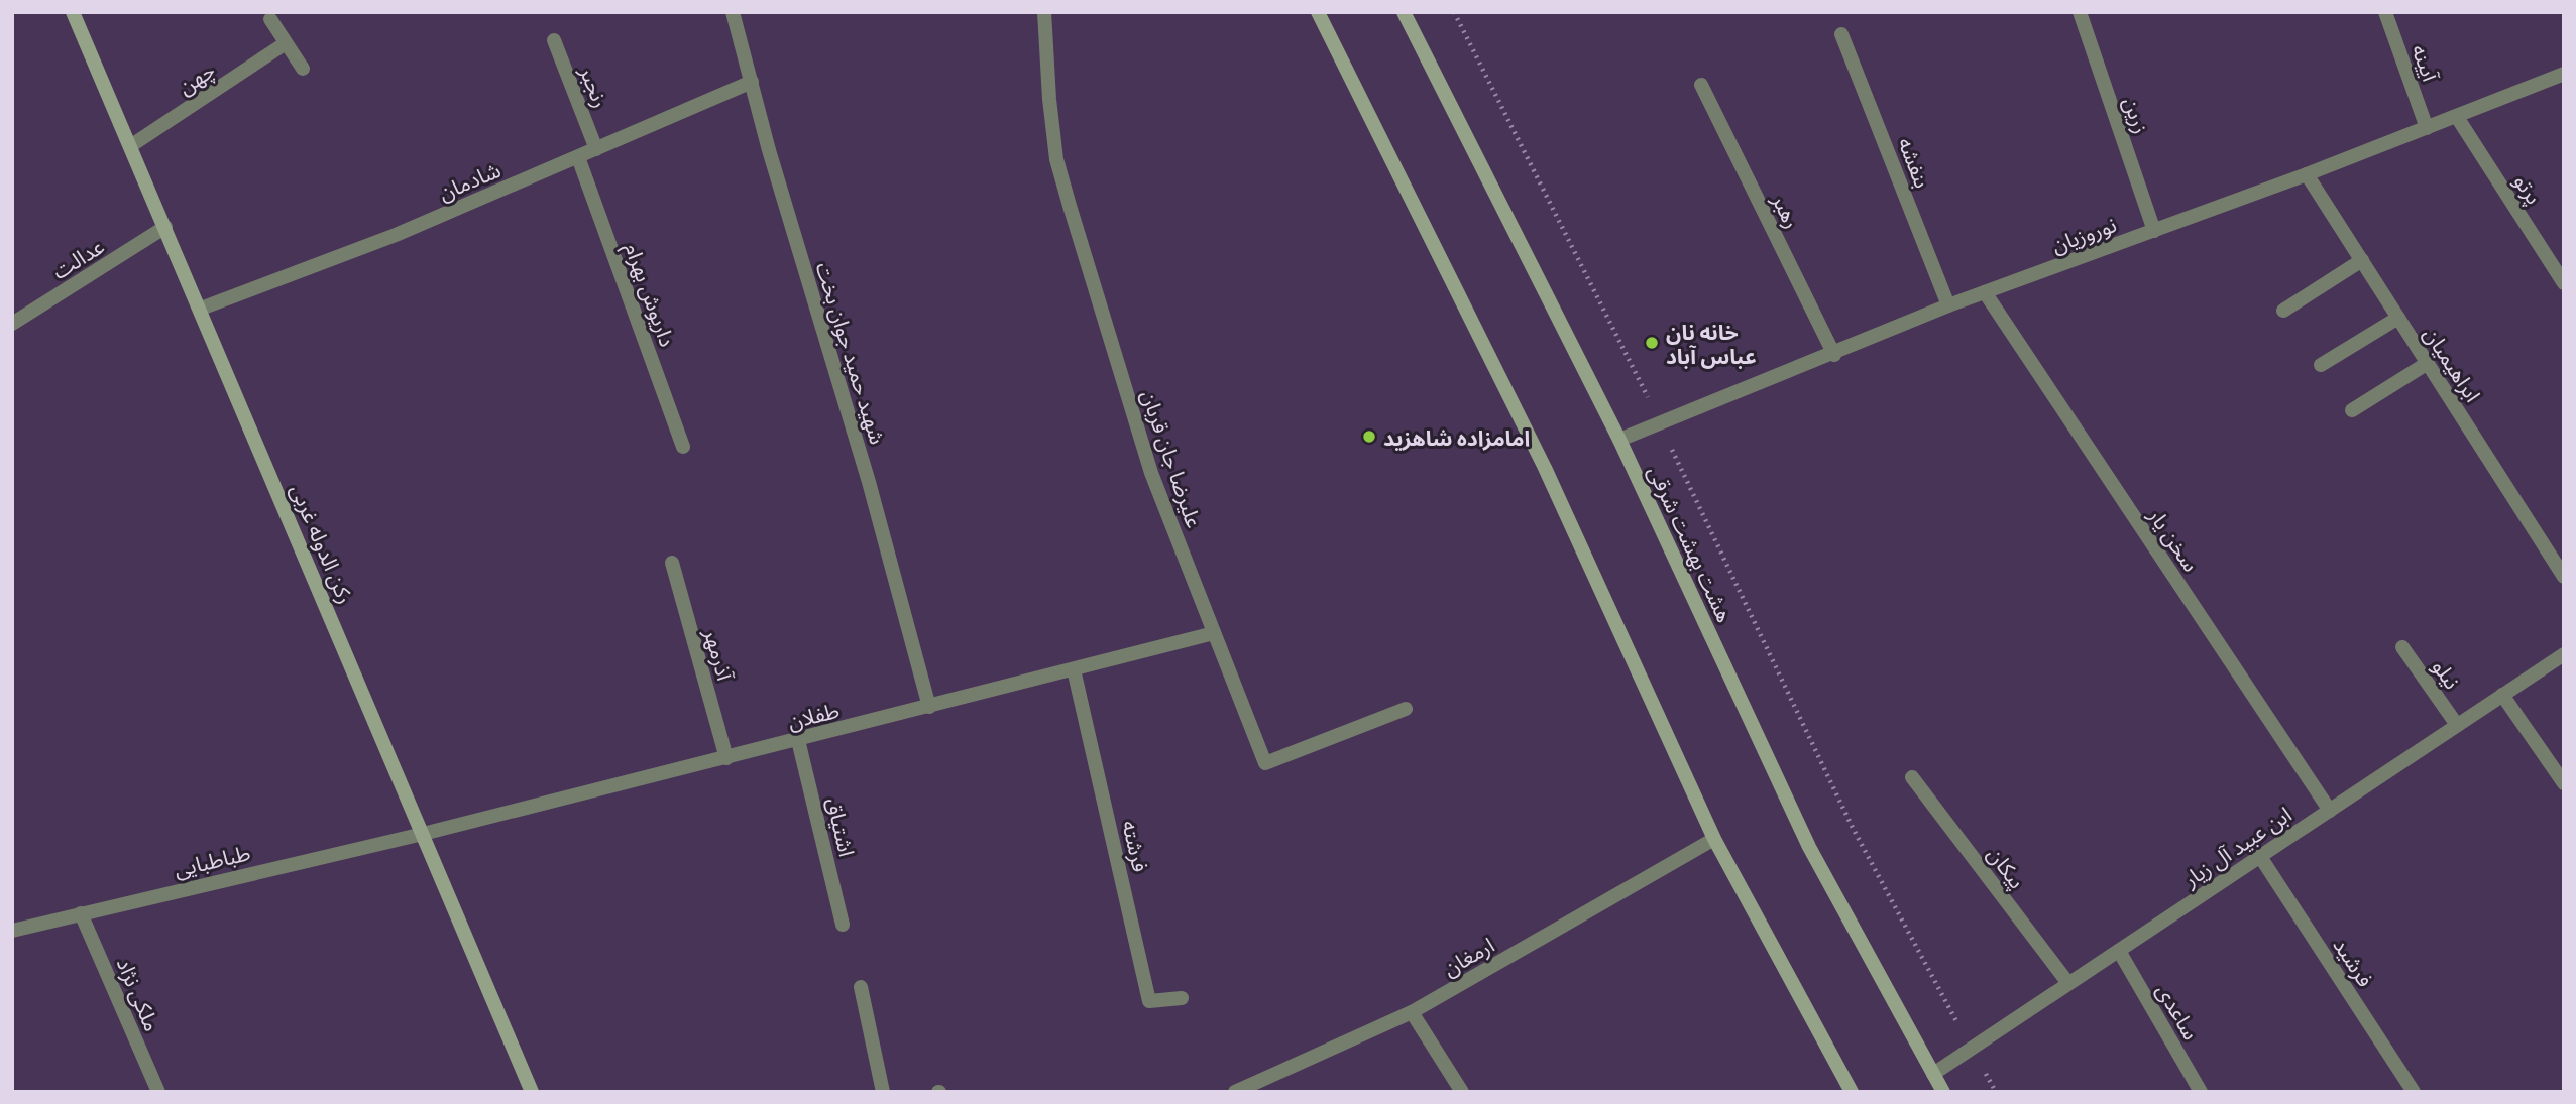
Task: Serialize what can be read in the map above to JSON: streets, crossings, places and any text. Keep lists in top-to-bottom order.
{
  "streets": {
    "main road": ["رکن الدوله غربی", "هشت بهشت شرقی"],
    "street": [
      "آیینه",
      "چهن",
      "رنجبر",
      "زرین",
      "بنفشه",
      "شادمان",
      "پرتو",
      "رهبر",
      "نوروزیان",
      "عدالت",
      "داریوش بهرام",
      "شهید حمید جوان بخت",
      "ابراهیمیان",
      "علیرضا جان قربان",
      "سخن یار",
      "آذرمهر",
      "نیلو",
      "طفلان",
      "اشتیاق",
      "فرشته",
      "ابن عبید آل زیار",
      "طباطبایی",
      "پیکان",
      "ارمغان",
      "فرشید",
      "ملکی نژاد",
      "ساعدی"
    ]
  },
  "crossings": [
    ["آیینه", "نوروزیان"],
    ["چهن", "رکن الدوله غربی"],
    ["رنجبر", "شادمان"],
    ["زرین", "نوروزیان"],
    ["بنفشه", "نوروزیان"],
    ["شادمان", "داریوش بهرام"],
    ["شادمان", "شهید حمید جوان بخت"],
    ["شادمان", "رکن الدوله غربی"],
    ["پرتو", "نوروزیان"],
    ["رهبر", "نوروزیان"],
    ["نوروزیان", "ابراهیمیان"],
    ["نوروزیان", "سخن یار"],
    ["نوروزیان", "هشت بهشت شرقی"],
    ["عدالت", "رکن الدوله غربی"],
    ["شهید حمید جوان بخت", "طفلان"],
    ["علیرضا جان قربان", "طفلان"],
    ["سخن یار", "ابن عبید آل زیار"],
    ["رکن الدوله غربی", "طفلان"],
    ["رکن الدوله غربی", "طباطبایی"],
    ["هشت بهشت شرقی", "ابن عبید آل زیار"],
    ["آذرمهر", "طفلان"],
    ["نیلو", "ابن عبید آل زیار"],
    ["طفلان", "اشتیاق"],
    ["طفلان", "فرشته"],
    ["طفلان", "طباطبایی"],
    ["ابن عبید آل زیار", "پیکان"],
    ["ابن عبید آل زیار", "فرشید"],
    ["ابن عبید آل زیار", "ساعدی"],
    ["طباطبایی", "ملکی نژاد"]
  ],
  "places": ["خانه نان عباس آباد", "امامزاده شاهزید"]
}
